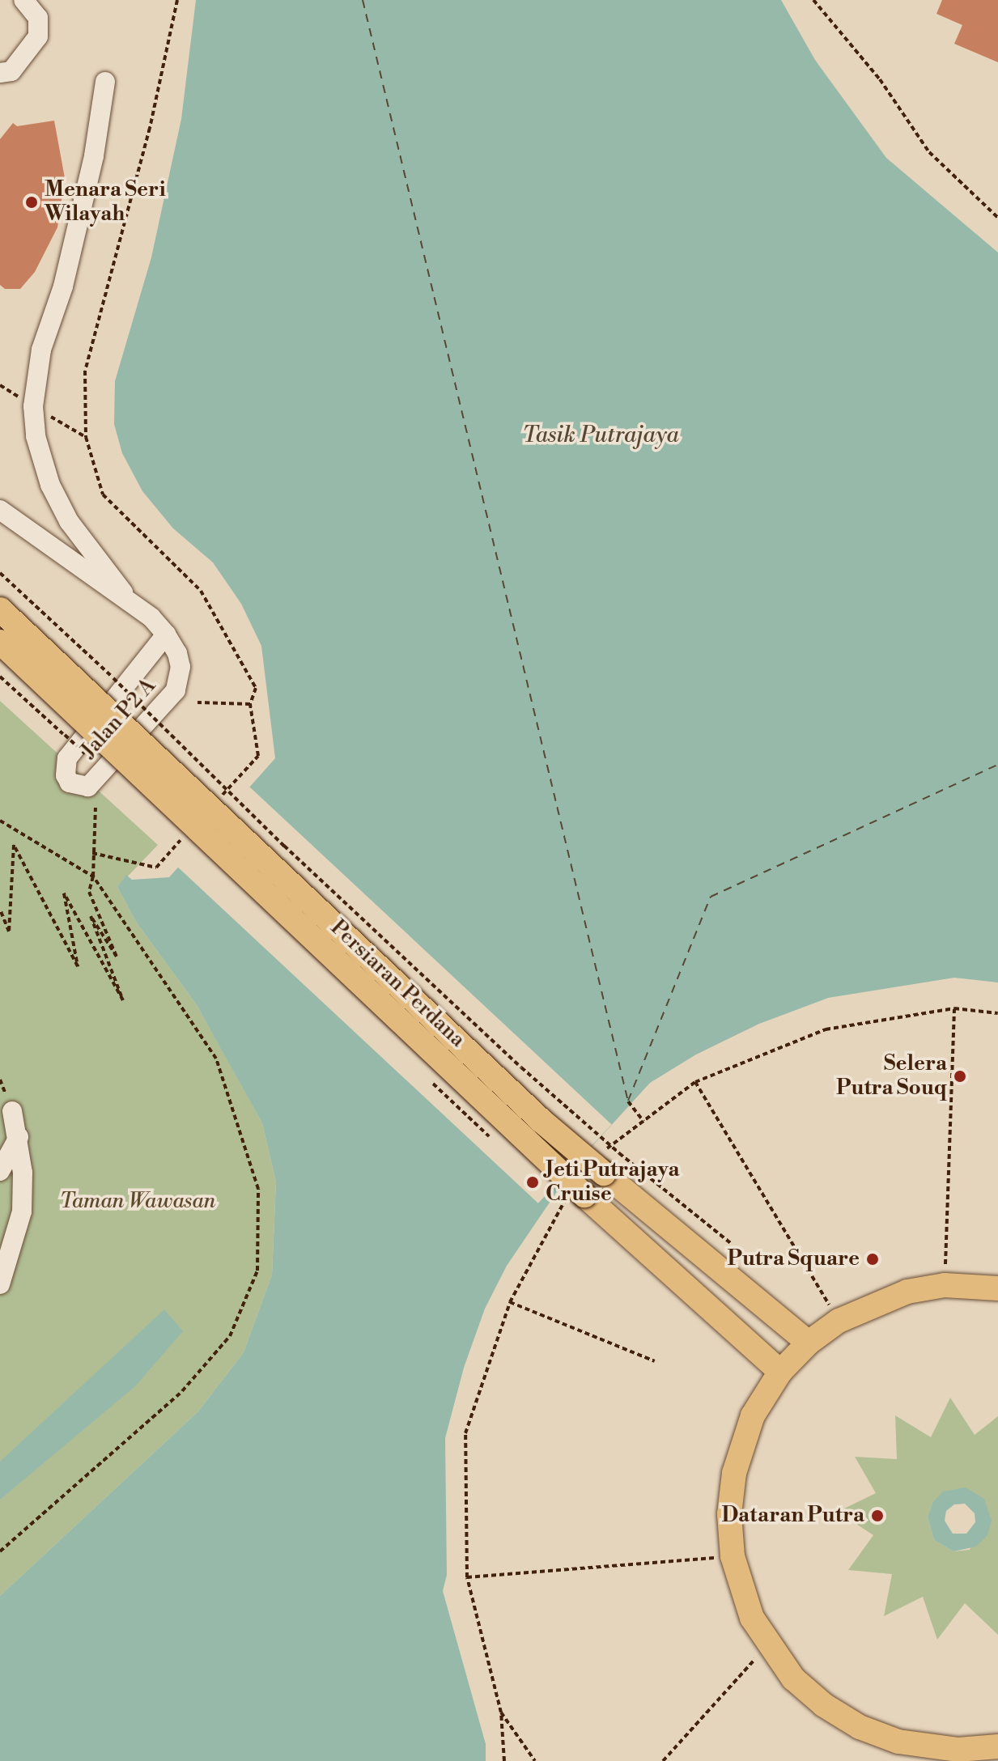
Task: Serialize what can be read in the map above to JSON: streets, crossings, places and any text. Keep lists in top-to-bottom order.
{
  "streets": {
    "main road": ["Persiaran Perdana"],
    "street": ["Jalan P2 A"]
  },
  "water": ["Tasik Putrajaya"],
  "parks": ["Taman Wawasan"],
  "places": [
    "Menara Seri Wilayah",
    "Selera Putra Souq",
    "Jeti Putrajaya Cruise",
    "Putra Square",
    "Dataran Putra"
  ]
}
